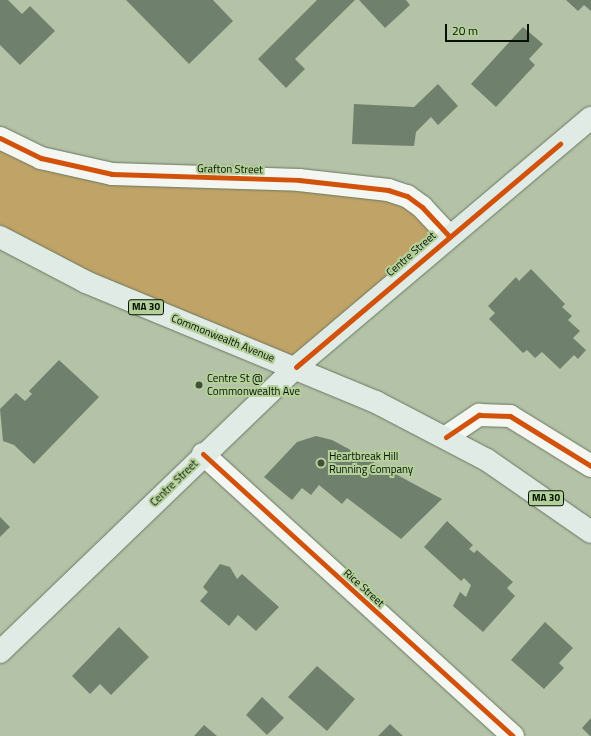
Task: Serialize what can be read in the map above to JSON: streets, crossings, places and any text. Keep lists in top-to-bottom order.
{
  "streets": {
    "main road": ["Centre Street", "MA 30", "Commonwealth Avenue"],
    "street": ["Grafton Street", "Rice Street"]
  },
  "crossings": [
    ["Grafton Street", "Centre Street"],
    ["Centre Street", "Commonwealth Avenue"],
    ["Centre Street", "Rice Street"]
  ],
  "places": ["Centre St @ Commonwealth Ave", "Heartbreak Hill Running Company"],
  "scale_bar": "20 m"
}
